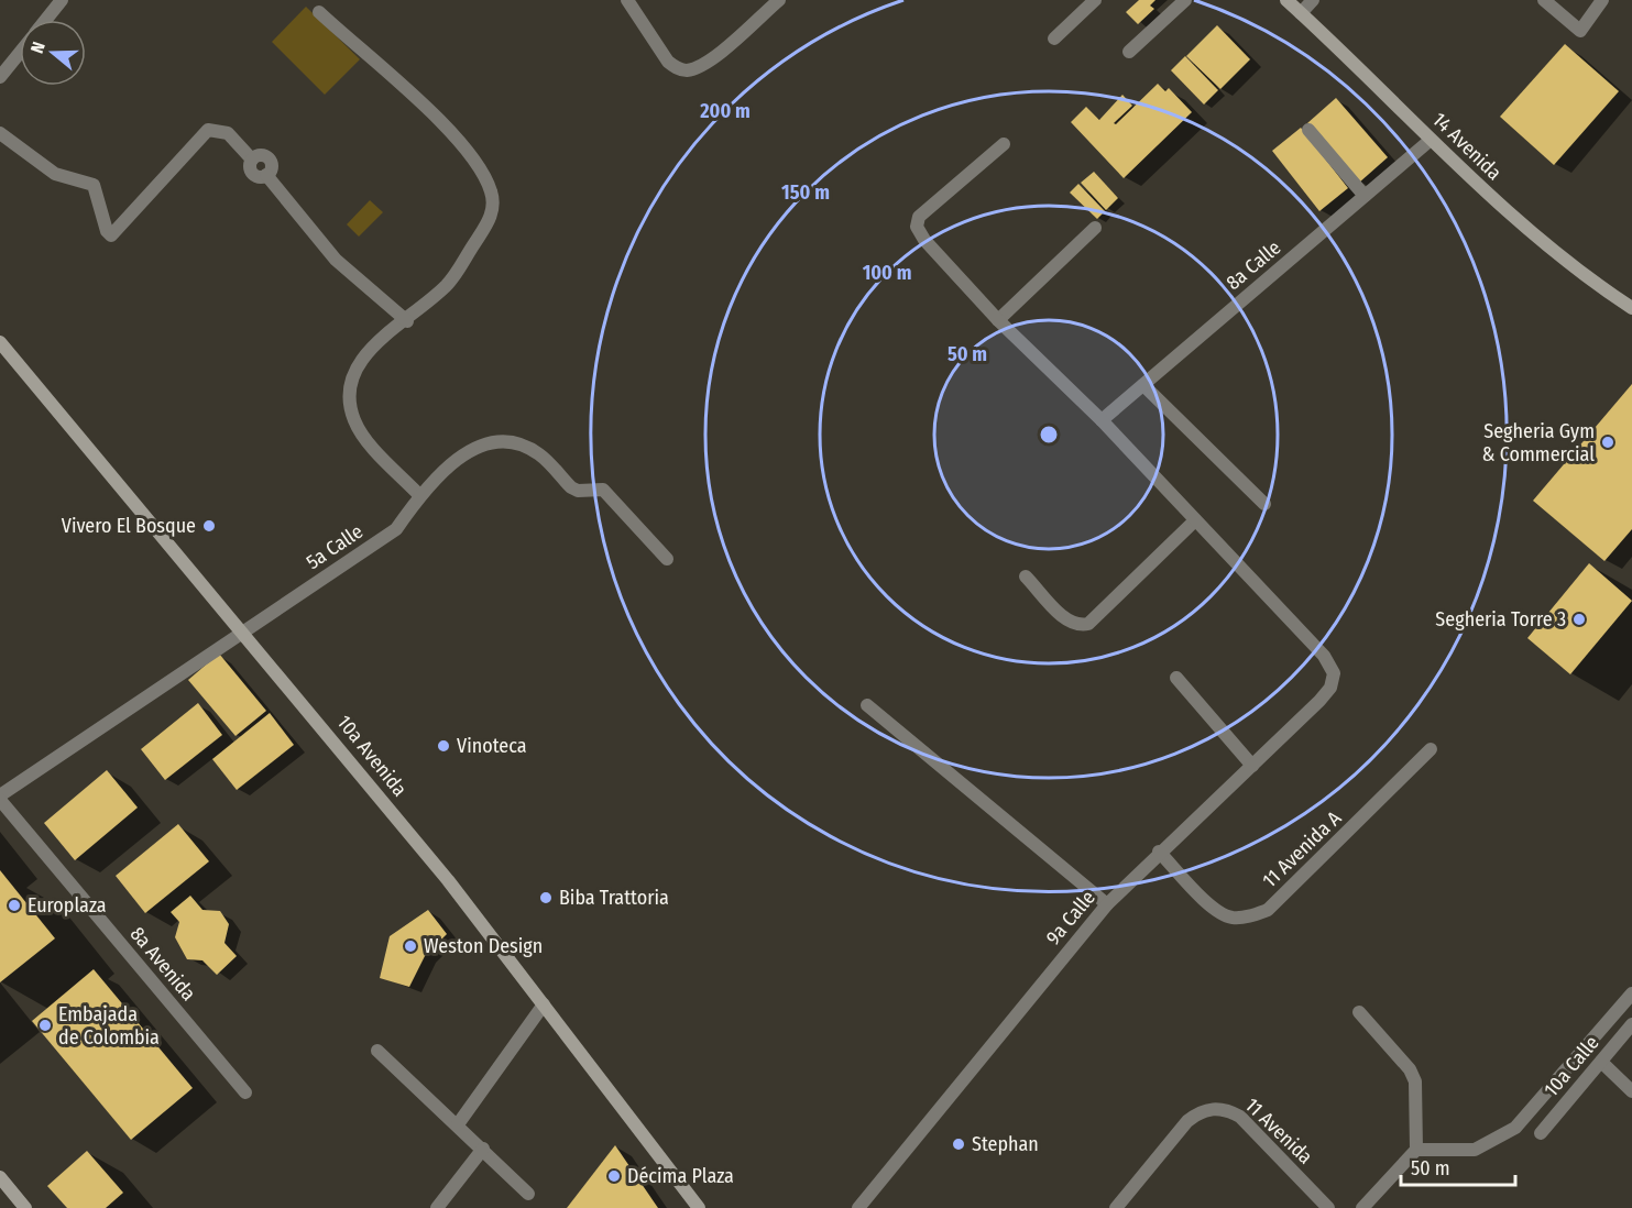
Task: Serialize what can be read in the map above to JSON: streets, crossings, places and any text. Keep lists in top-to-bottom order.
{
  "streets": {
    "street": [
      "14 Avenida",
      "8a Calle",
      "5a Calle",
      "10a Avenida",
      "11 Avenida A",
      "9a Calle",
      "8a Avenida",
      "10a Calle",
      "11 Avenida"
    ]
  },
  "crossings": [
    ["14 Avenida", "8a Calle"],
    ["5a Calle", "10a Avenida"],
    ["11 Avenida A", "9a Calle"]
  ],
  "places": [
    "Segheria Gym & Commercial",
    "Vivero El Bosque",
    "Segheria Torre 3",
    "Vinoteca",
    "Biba Trattoria",
    "Europlaza",
    "Weston Design",
    "Embajada de Colombia",
    "Stephan",
    "Décima Plaza"
  ],
  "scale_bar": "50 m",
  "north": "left",
  "rings": [
    "200 m",
    "150 m",
    "100 m",
    "50 m"
  ]
}
